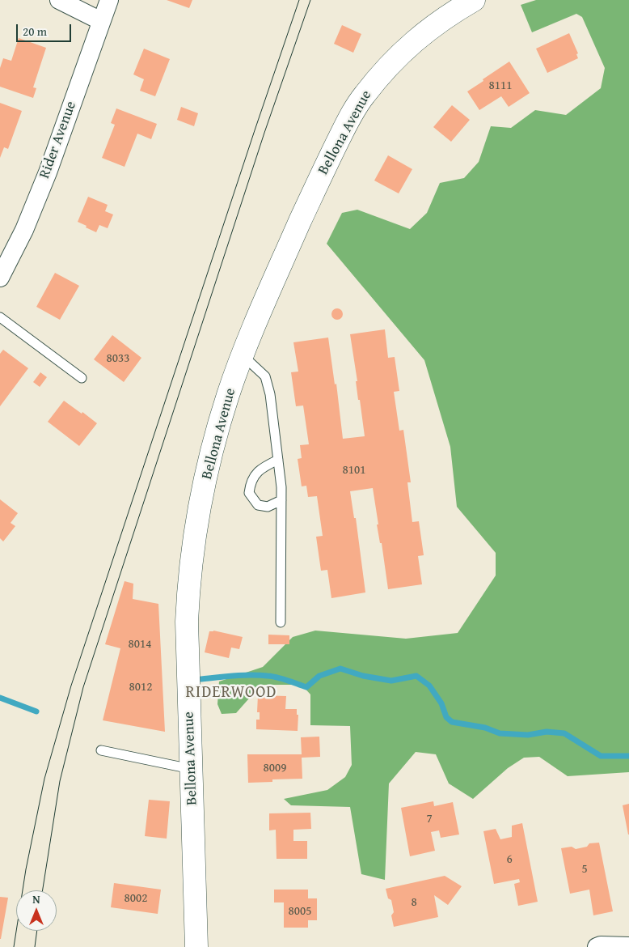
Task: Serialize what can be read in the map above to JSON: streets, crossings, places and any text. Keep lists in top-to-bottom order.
{
  "streets": {
    "street": ["Bellona Avenue", "Rider Avenue"]
  },
  "districts": ["RIDERWOOD"],
  "house_numbers": [
    "8111",
    "8033",
    "8101",
    "8014",
    "8012",
    "8009",
    "7",
    "6",
    "5",
    "8002",
    "8",
    "8005"
  ],
  "scale_bar": "20 m",
  "north": "top"
}
